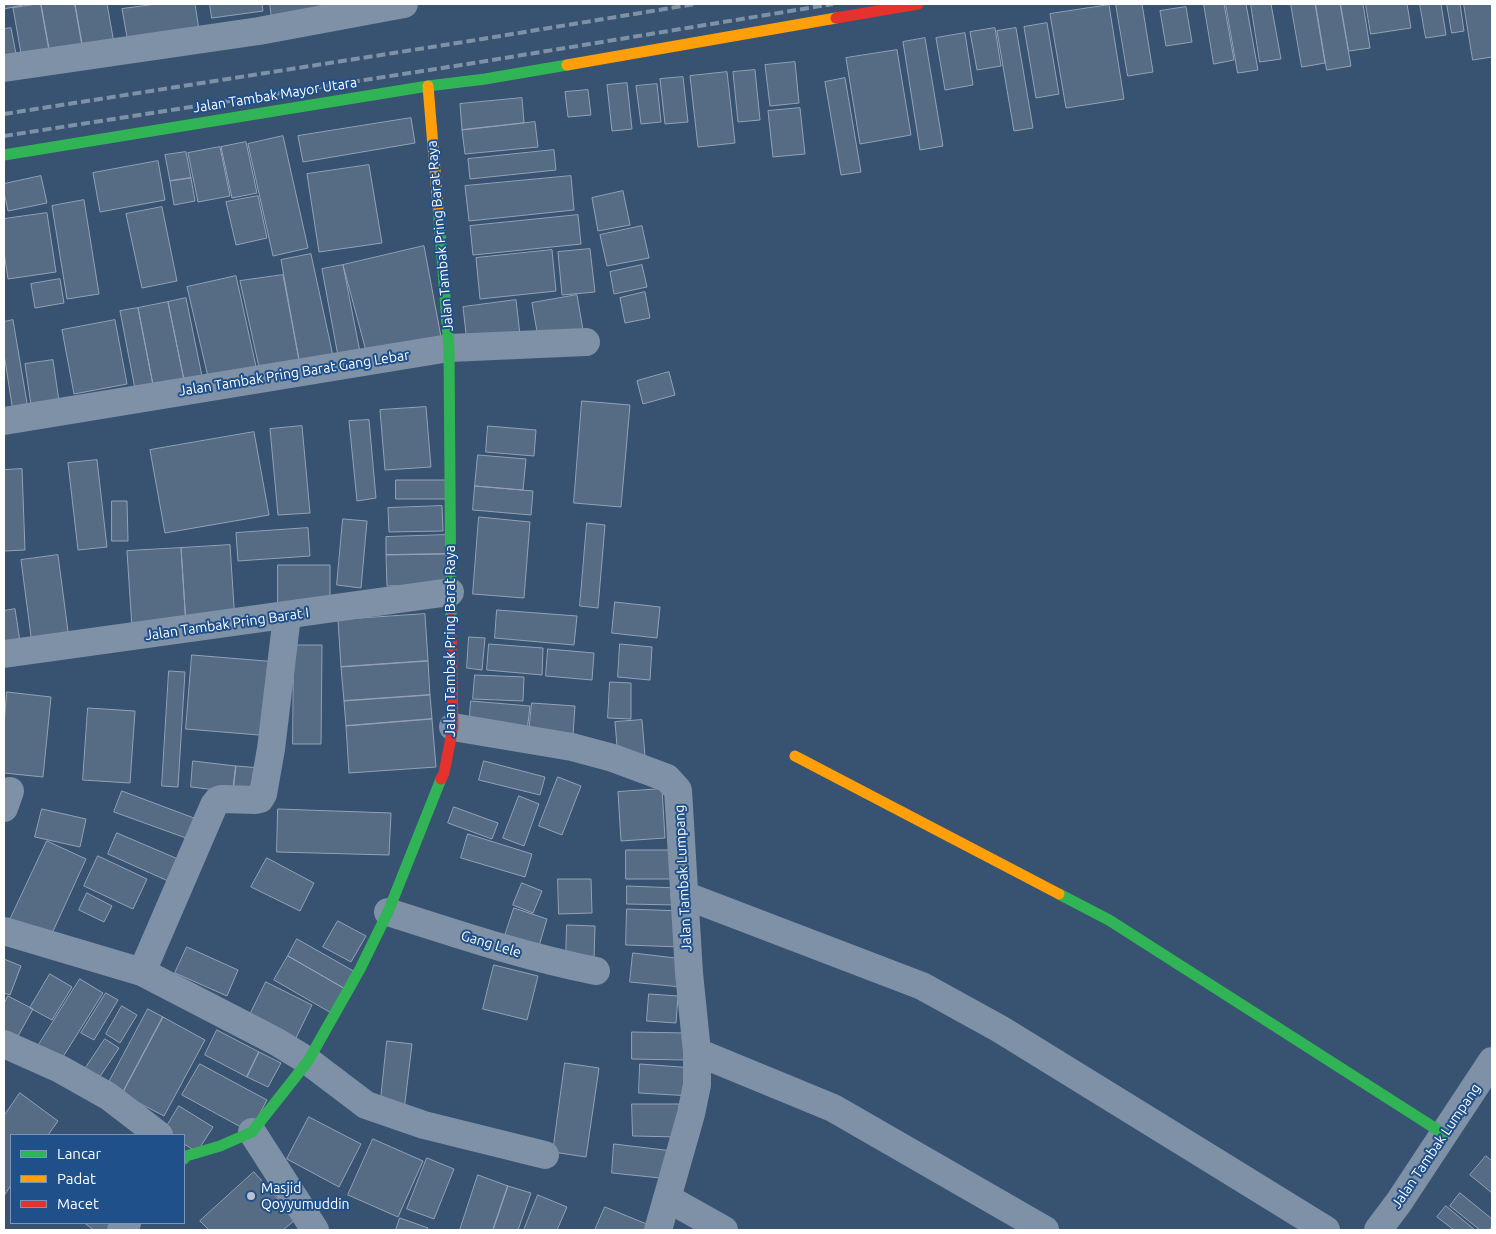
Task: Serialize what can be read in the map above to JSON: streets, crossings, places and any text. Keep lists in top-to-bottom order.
{
  "streets": {
    "street": [
      "Jalan Tambak Mayor Utara",
      "Jalan Tambak Pring Barat Raya",
      "Jalan Tambak Pring Barat Gang Lebar",
      "Jalan Tambak Pring Barat I",
      "Jalan Tambak Lumpang",
      "Gang Lele"
    ]
  },
  "crossings": [
    ["Jalan Tambak Mayor Utara", "Jalan Tambak Pring Barat Raya"],
    ["Jalan Tambak Pring Barat Raya", "Jalan Tambak Pring Barat Gang Lebar"],
    ["Jalan Tambak Pring Barat Raya", "Jalan Tambak Pring Barat I"],
    ["Jalan Tambak Pring Barat Raya", "Jalan Tambak Lumpang"],
    ["Jalan Tambak Pring Barat Raya", "Gang Lele"]
  ],
  "places": ["Masjid Qoyyumuddin"],
  "legend": ["Lancar", "Padat", "Macet"]
}
